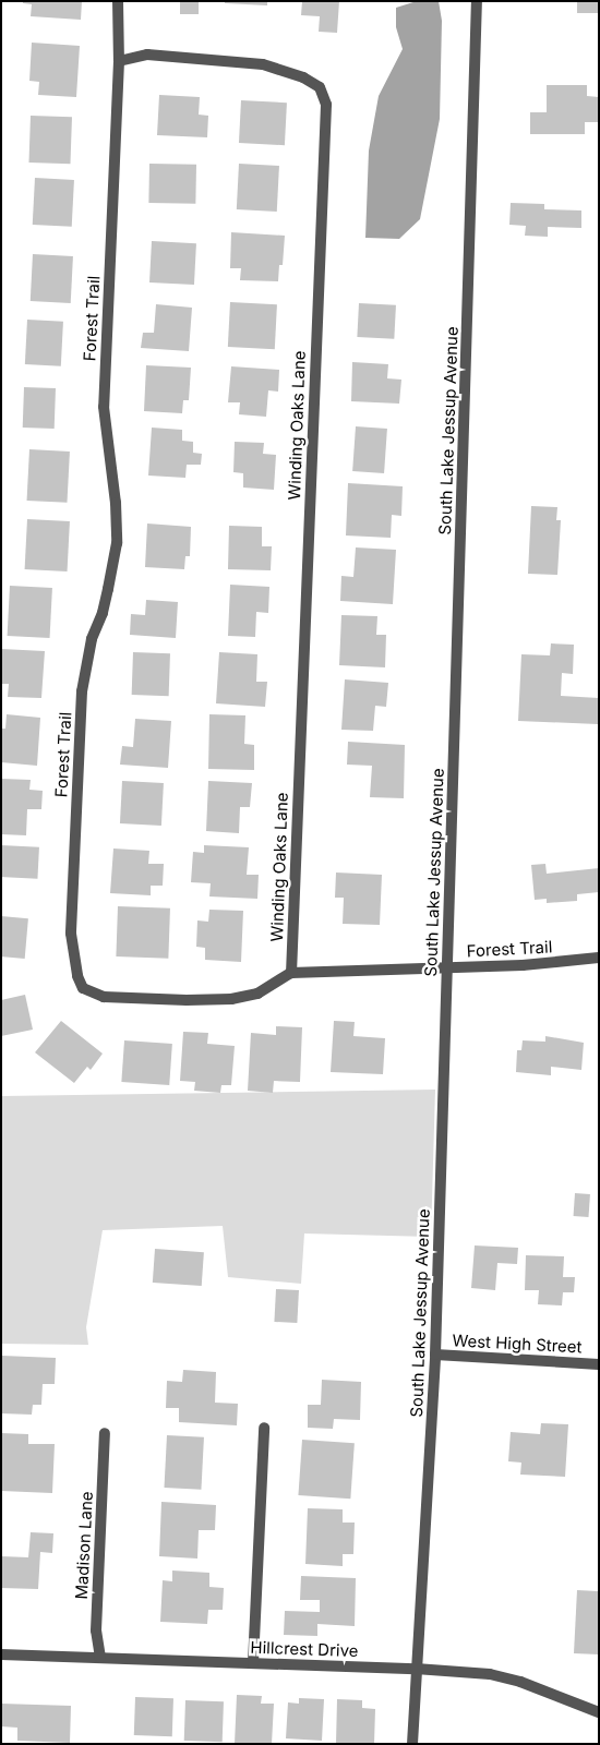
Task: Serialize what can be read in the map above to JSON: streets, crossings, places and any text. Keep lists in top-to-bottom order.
{
  "streets": {
    "street": [
      "Forest Trail",
      "Winding Oaks Lane",
      "South Lake Jessup Avenue",
      "West High Street",
      "Madison Lane",
      "Hillcrest Drive"
    ]
  },
  "crossings": [
    ["Forest Trail", "Winding Oaks Lane"],
    ["Forest Trail", "South Lake Jessup Avenue"],
    ["South Lake Jessup Avenue", "West High Street"],
    ["South Lake Jessup Avenue", "Hillcrest Drive"],
    ["Madison Lane", "Hillcrest Drive"]
  ]
}
